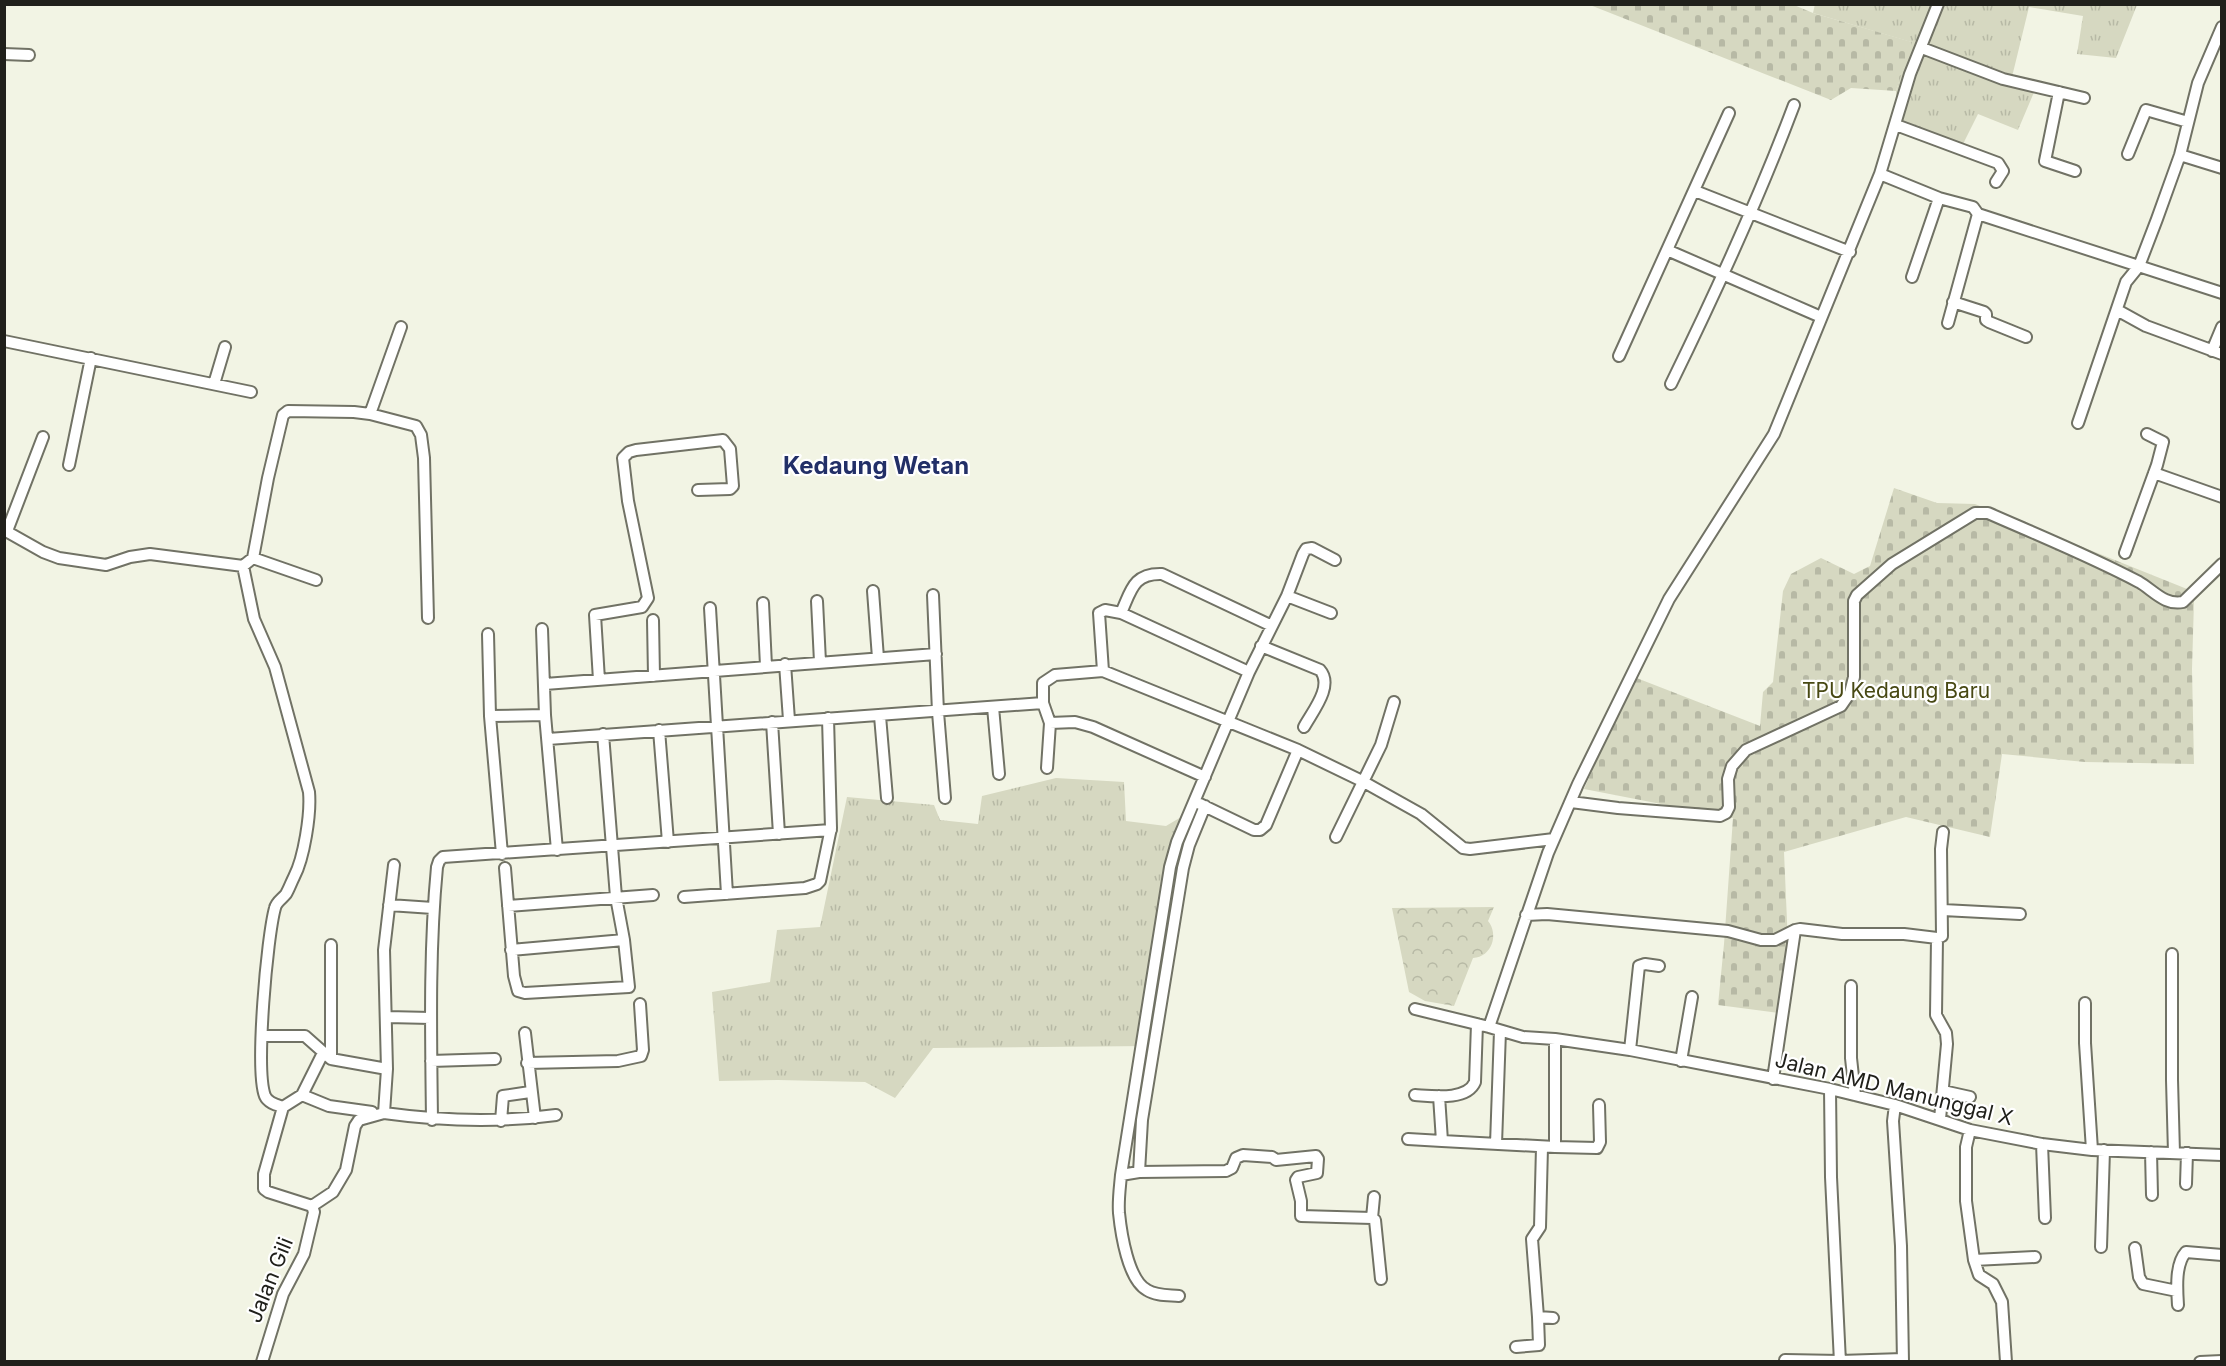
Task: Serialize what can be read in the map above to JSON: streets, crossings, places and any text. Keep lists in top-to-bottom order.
{
  "streets": {
    "street": ["Jalan AMD Manunggal X", "Jalan Gili"]
  },
  "districts": ["Kedaung Wetan"],
  "parks": ["TPU Kedaung Baru"]
}
